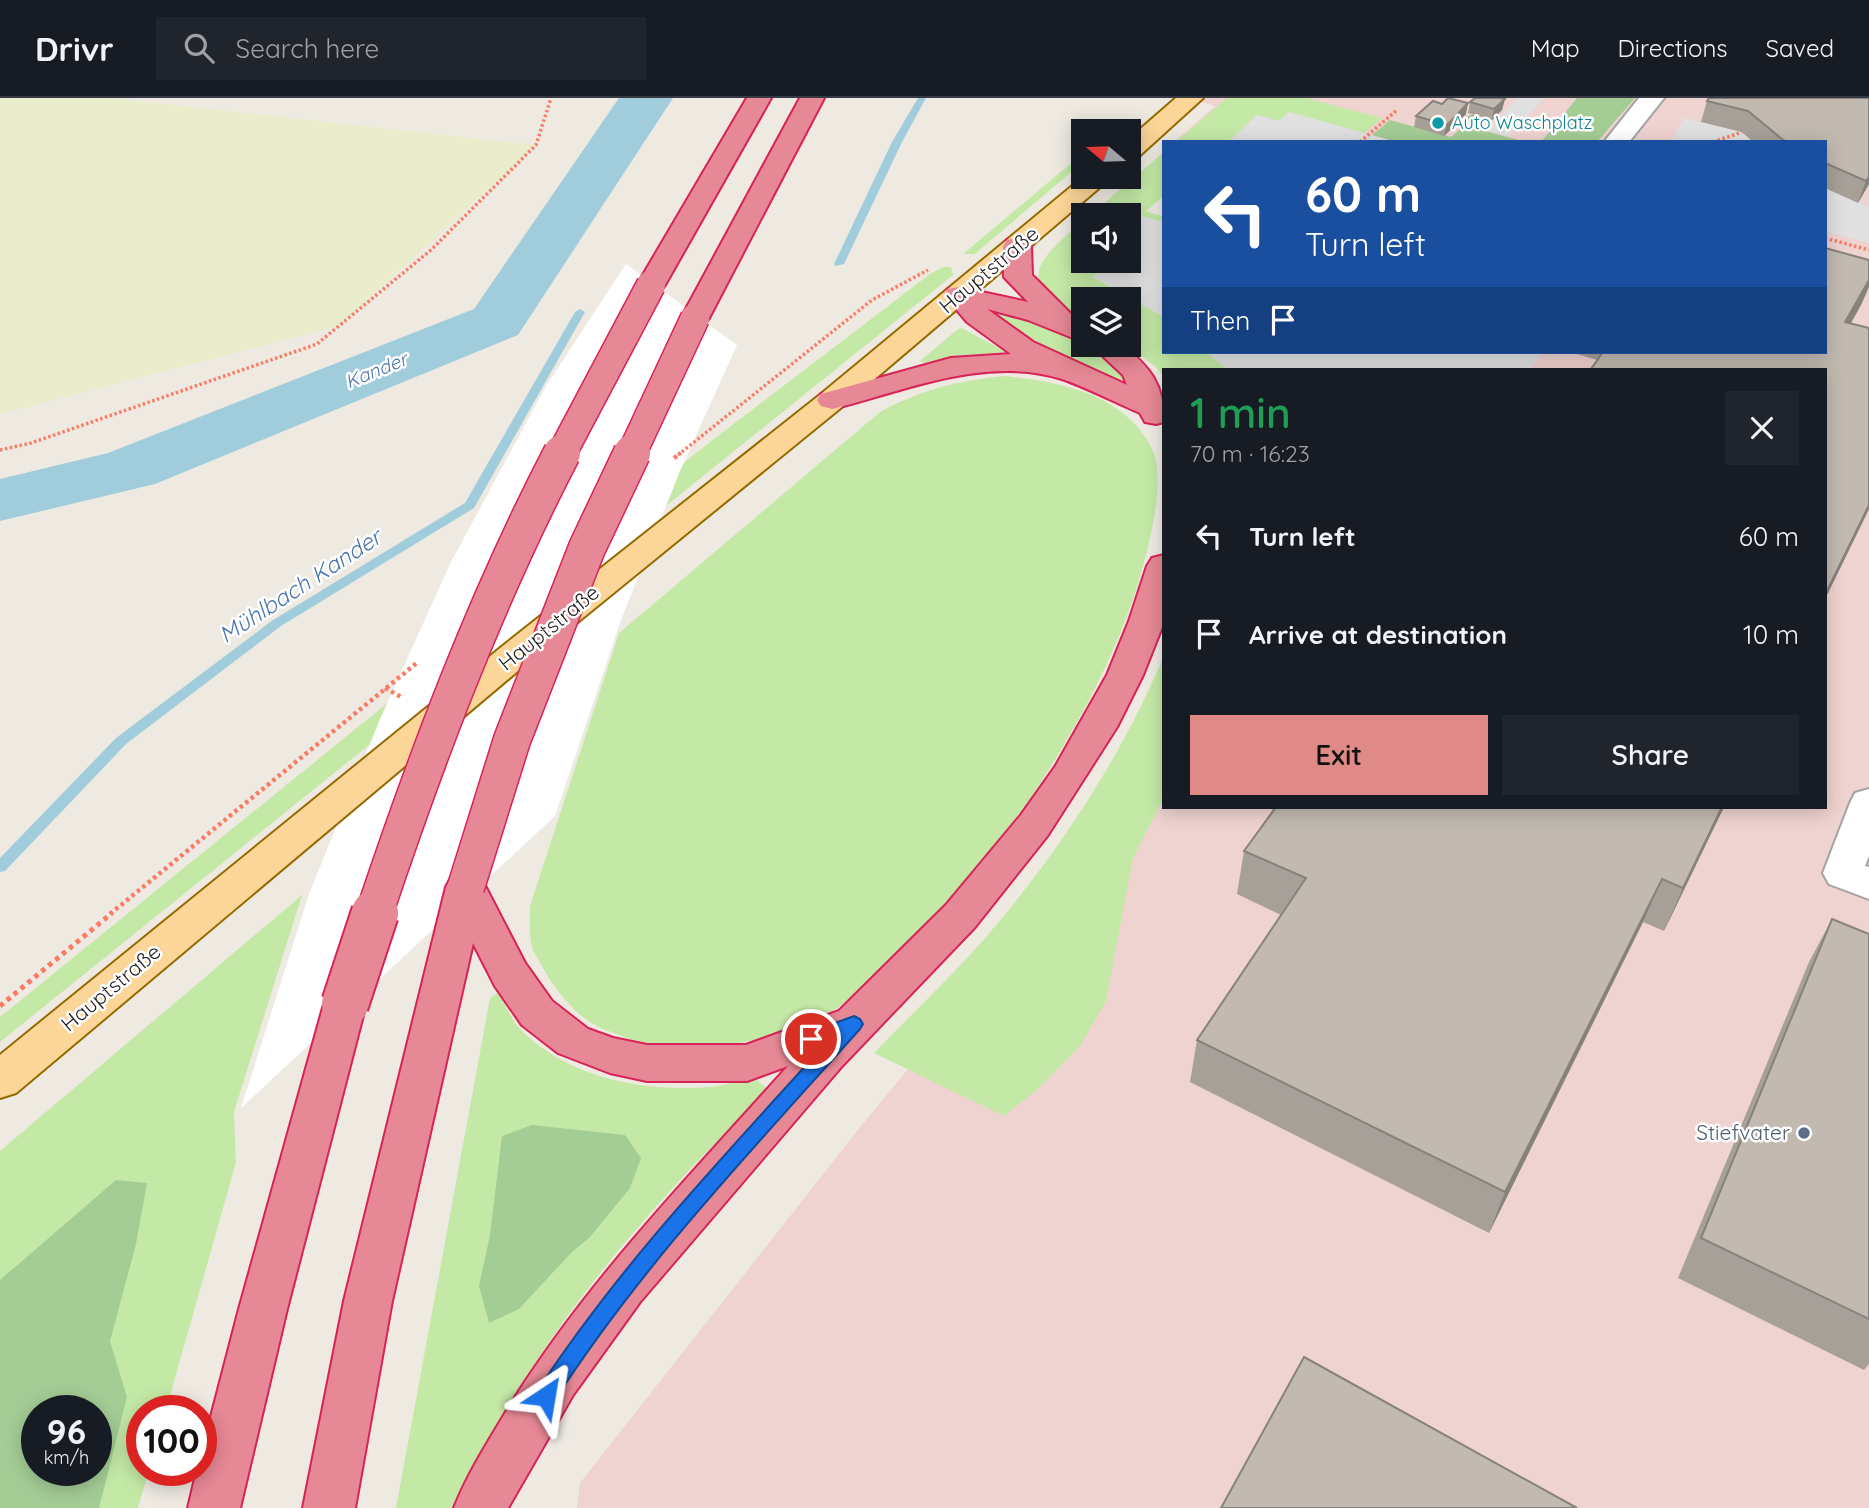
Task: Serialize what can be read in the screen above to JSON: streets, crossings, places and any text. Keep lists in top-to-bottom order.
{
  "streets": {
    "main road": ["Hauptstraße"]
  },
  "water": ["Kander", "Mühlbach Kander"],
  "places": ["Auto Waschplatz", "Stiefvater"],
  "north": "left",
  "page": {
    "header": "Drivr",
    "search": "Search here",
    "nav": ["Map", "Directions", "Saved"],
    "turn": ["60 m", "Turn left"],
    "then": "Then",
    "heading": ["1 min", "70 m · 16:23"],
    "list": [
      {
        "name": "Turn left",
        "value": "60 m"
      },
      {
        "name": "Arrive at destination",
        "value": "10 m"
      }
    ],
    "buttons": ["Exit", "Share"],
    "speed": "96 km/h",
    "limit": "100"
  }
}
